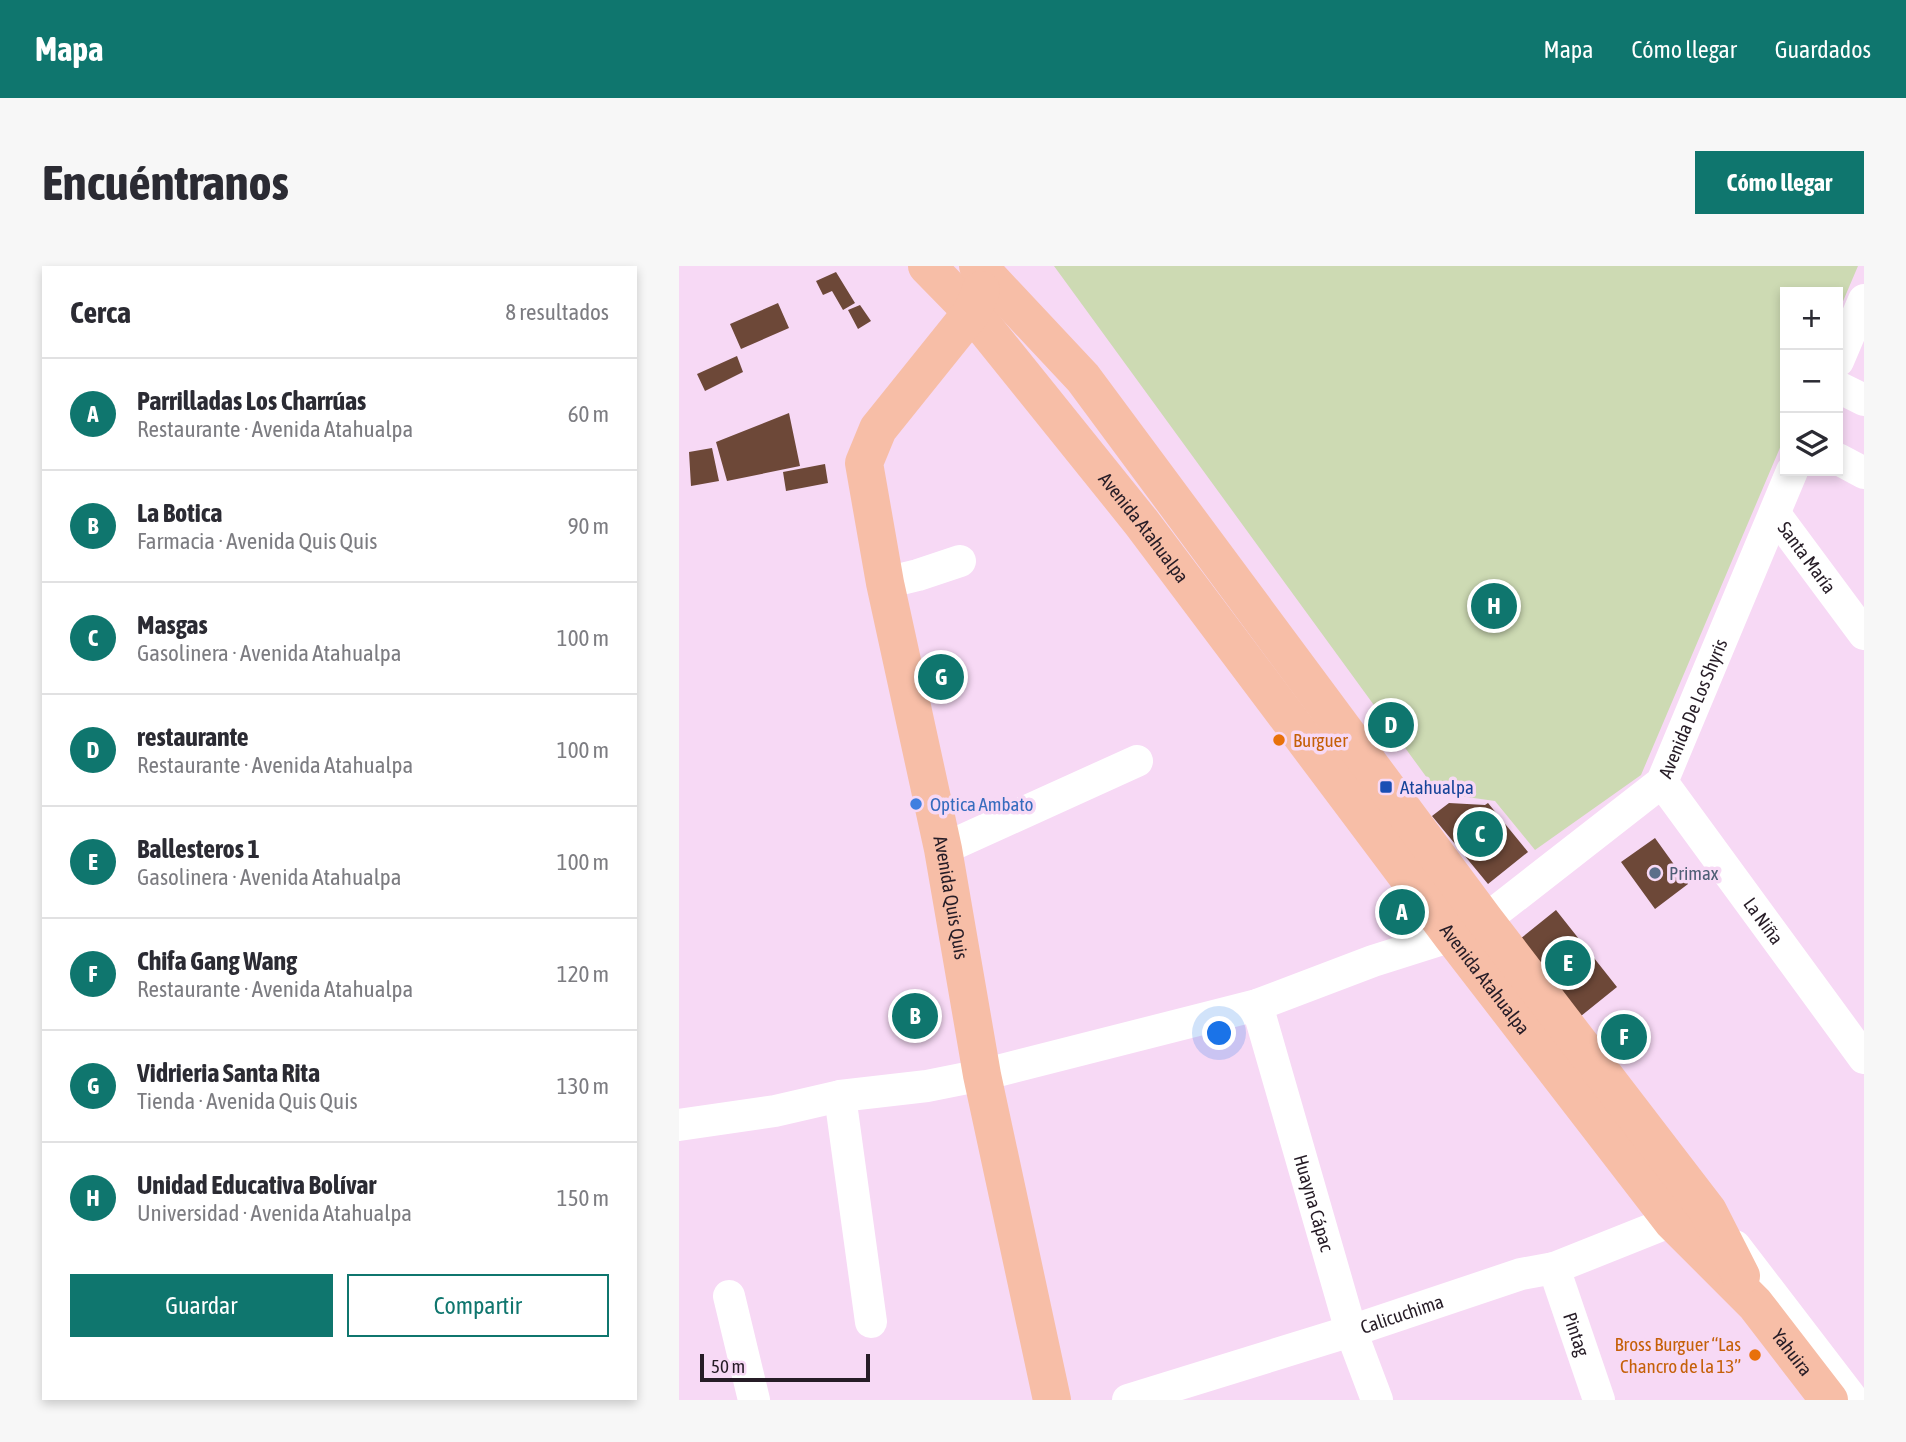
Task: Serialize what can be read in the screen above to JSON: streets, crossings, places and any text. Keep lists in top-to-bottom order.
{
  "streets": {
    "main road": ["Avenida Atahualpa", "Avenida Quis Quis", "Yahuira"],
    "street": [
      "Santa María",
      "Avenida De Los Shyris",
      "La Niña",
      "Huayna Cápac",
      "Calicuchima",
      "Pintag"
    ]
  },
  "crossings": [
    ["Avenida Atahualpa", "Avenida De Los Shyris"],
    ["Avenida Atahualpa", "Avenida Quis Quis"],
    ["Avenida Atahualpa", "Calicuchima"],
    ["Avenida Atahualpa", "Yahuira"],
    ["Santa María", "Avenida De Los Shyris"],
    ["Avenida De Los Shyris", "La Niña"],
    ["Huayna Cápac", "Calicuchima"],
    ["Calicuchima", "Pintag"],
    ["Calicuchima", "Yahuira"]
  ],
  "places": {
    "other": [
      "Burguer",
      "Optica Ambato",
      "Primax",
      "Bross Burguer “Las Chancro de la 13”"
    ],
    "transit": ["Atahualpa"]
  },
  "scale_bar": "50 m",
  "page": {
    "header": "Mapa",
    "nav": ["Mapa", "Cómo llegar", "Guardados"],
    "buttons": [
      "Cómo llegar",
      ["Guardar", "Compartir"]
    ],
    "title": "Encuéntranos",
    "heading": ["Cerca", "8 resultados"],
    "map_buttons": ["+", "−"],
    "list": [
      {
        "mark": "A",
        "name": "Parrilladas Los Charrúas",
        "note": "Restaurante · Avenida Atahualpa",
        "value": "60 m"
      },
      {
        "mark": "B",
        "name": "La Botica",
        "note": "Farmacia · Avenida Quis Quis",
        "value": "90 m"
      },
      {
        "mark": "C",
        "name": "Masgas",
        "note": "Gasolinera · Avenida Atahualpa",
        "value": "100 m"
      },
      {
        "mark": "D",
        "name": "restaurante",
        "note": "Restaurante · Avenida Atahualpa",
        "value": "100 m"
      },
      {
        "mark": "E",
        "name": "Ballesteros 1",
        "note": "Gasolinera · Avenida Atahualpa",
        "value": "100 m"
      },
      {
        "mark": "F",
        "name": "Chifa Gang Wang",
        "note": "Restaurante · Avenida Atahualpa",
        "value": "120 m"
      },
      {
        "mark": "G",
        "name": "Vidrieria Santa Rita",
        "note": "Tienda · Avenida Quis Quis",
        "value": "130 m"
      },
      {
        "mark": "H",
        "name": "Unidad Educativa Bolívar",
        "note": "Universidad · Avenida Atahualpa",
        "value": "150 m"
      }
    ],
    "pins": [
      "H",
      "G",
      "D",
      "C",
      "A",
      "E",
      "B",
      "F"
    ],
    "scale": "50 m"
  }
}
